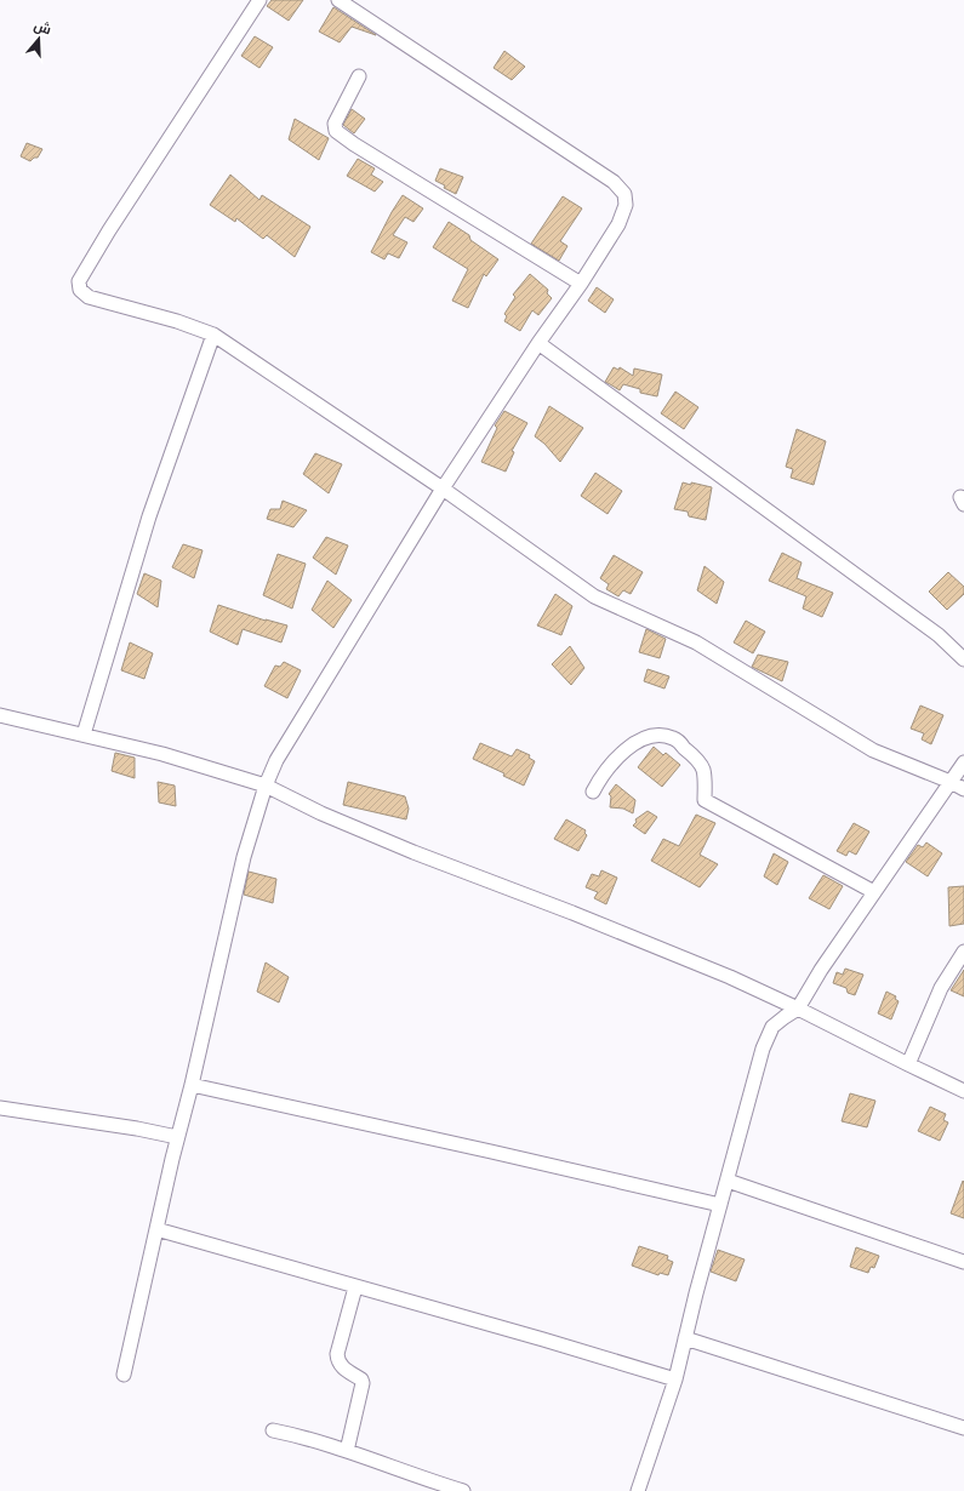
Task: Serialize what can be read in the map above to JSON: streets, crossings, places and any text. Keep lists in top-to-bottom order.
{
  "north": "top"
}
